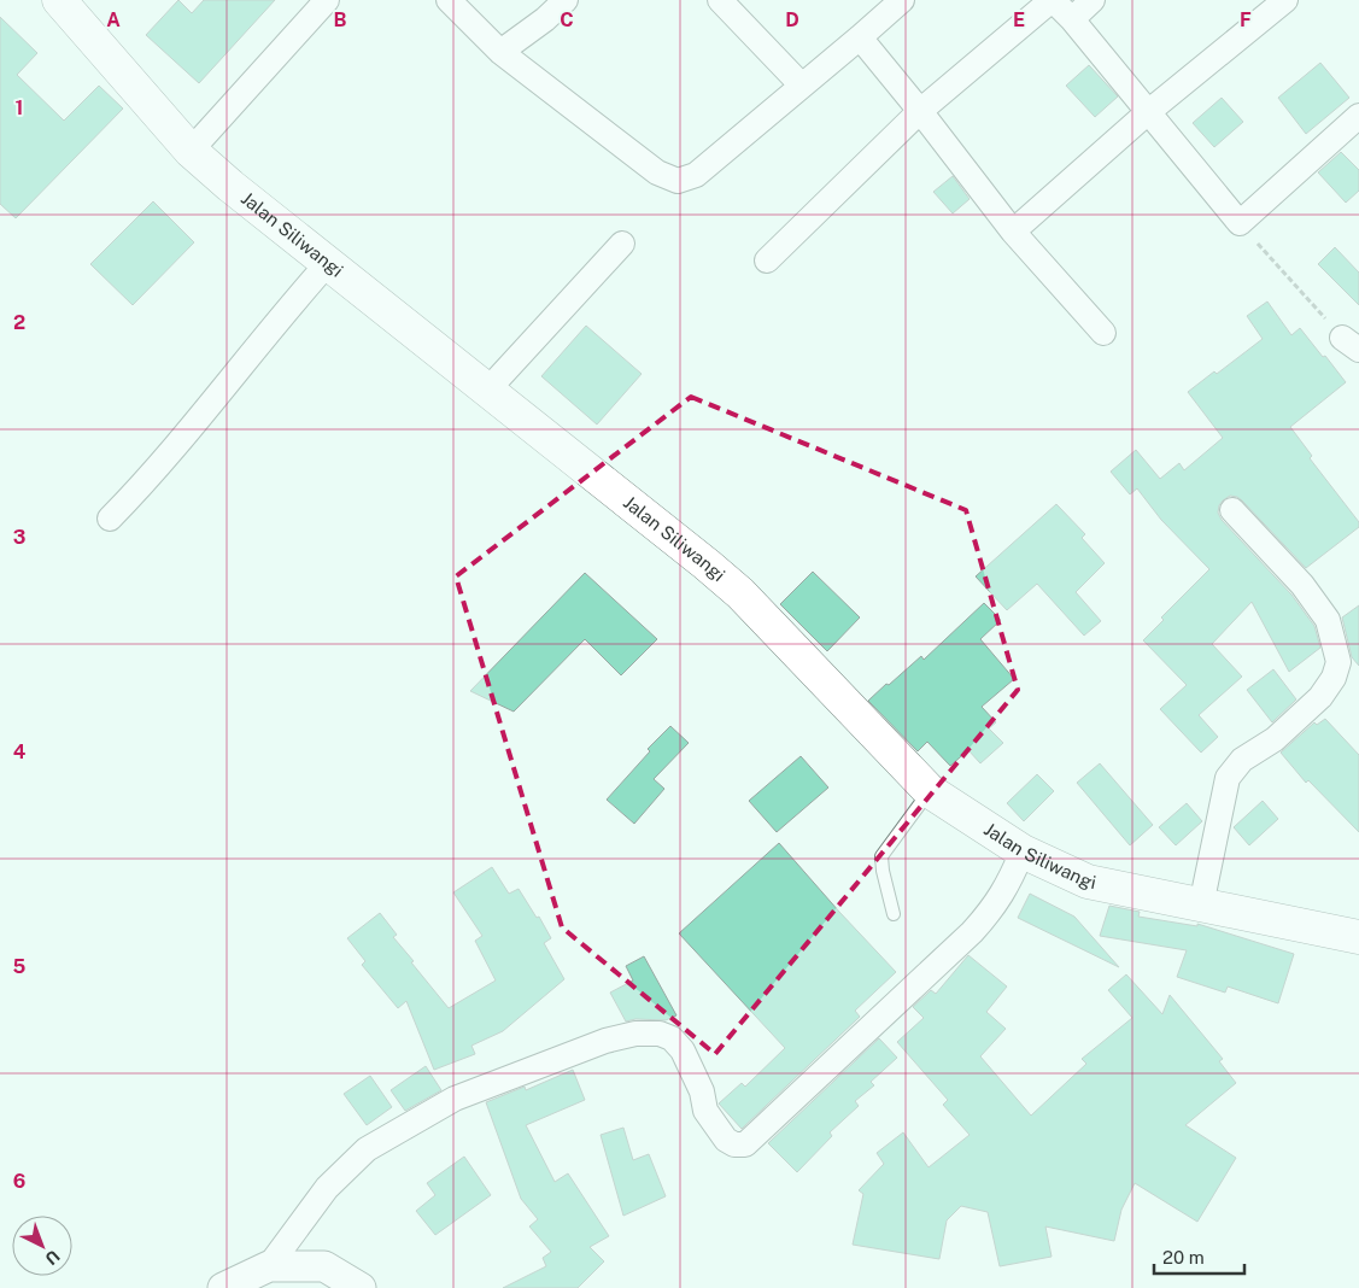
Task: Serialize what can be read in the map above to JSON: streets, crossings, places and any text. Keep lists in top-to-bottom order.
{
  "streets": {
    "main road": ["Jalan Siliwangi"]
  },
  "scale_bar": "20 m",
  "north": "bottom right",
  "grid": {
    "columns": [
      "A",
      "B",
      "C",
      "D",
      "E",
      "F"
    ],
    "rows": [
      "1",
      "2",
      "3",
      "4",
      "5",
      "6"
    ]
  }
}
